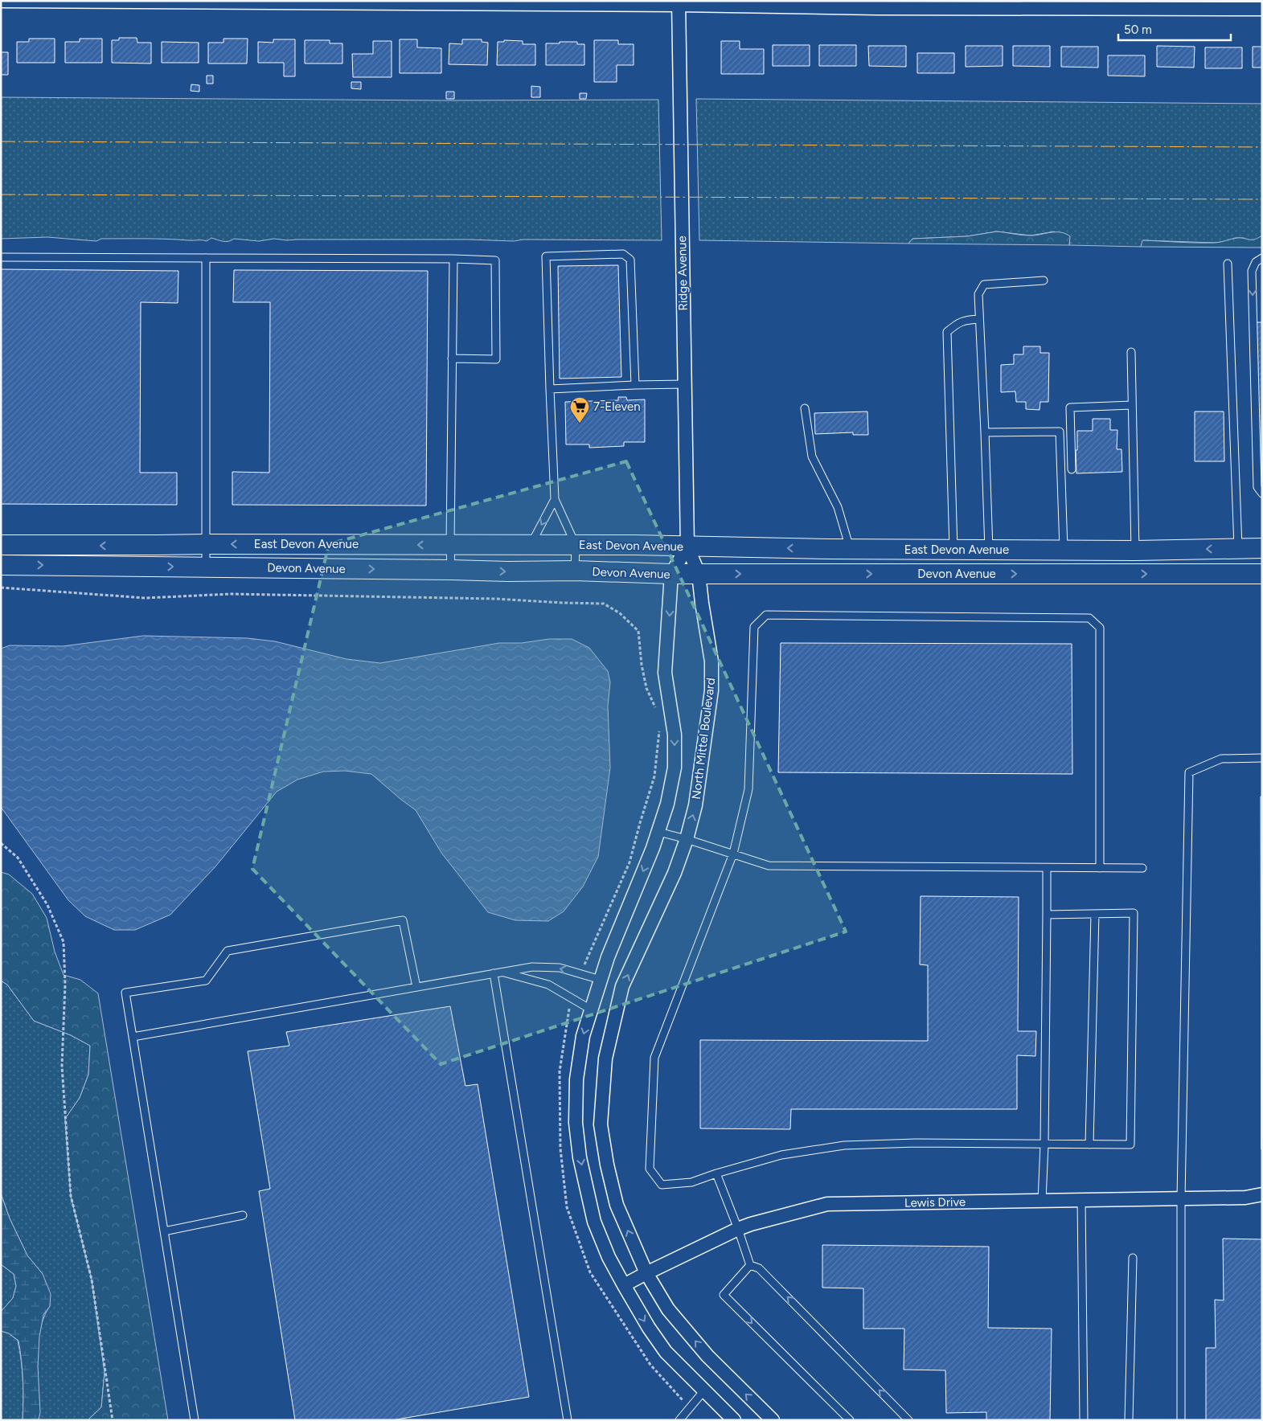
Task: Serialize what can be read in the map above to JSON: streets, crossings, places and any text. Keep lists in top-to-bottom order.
{
  "streets": {
    "main road": ["East Devon Avenue", "Devon Avenue"],
    "street": ["Ridge Avenue", "North Mittel Boulevard", "Lewis Drive"]
  },
  "crossings": [
    ["Ridge Avenue", "East Devon Avenue"],
    ["Ridge Avenue", "North Mittel Boulevard"],
    ["East Devon Avenue", "North Mittel Boulevard"],
    ["Devon Avenue", "North Mittel Boulevard"],
    ["North Mittel Boulevard", "Lewis Drive"]
  ],
  "one_way": ["East Devon Avenue", "Devon Avenue"],
  "places": {
    "supermarket": ["7-Eleven"]
  },
  "scale_bar": "50 m"
}
